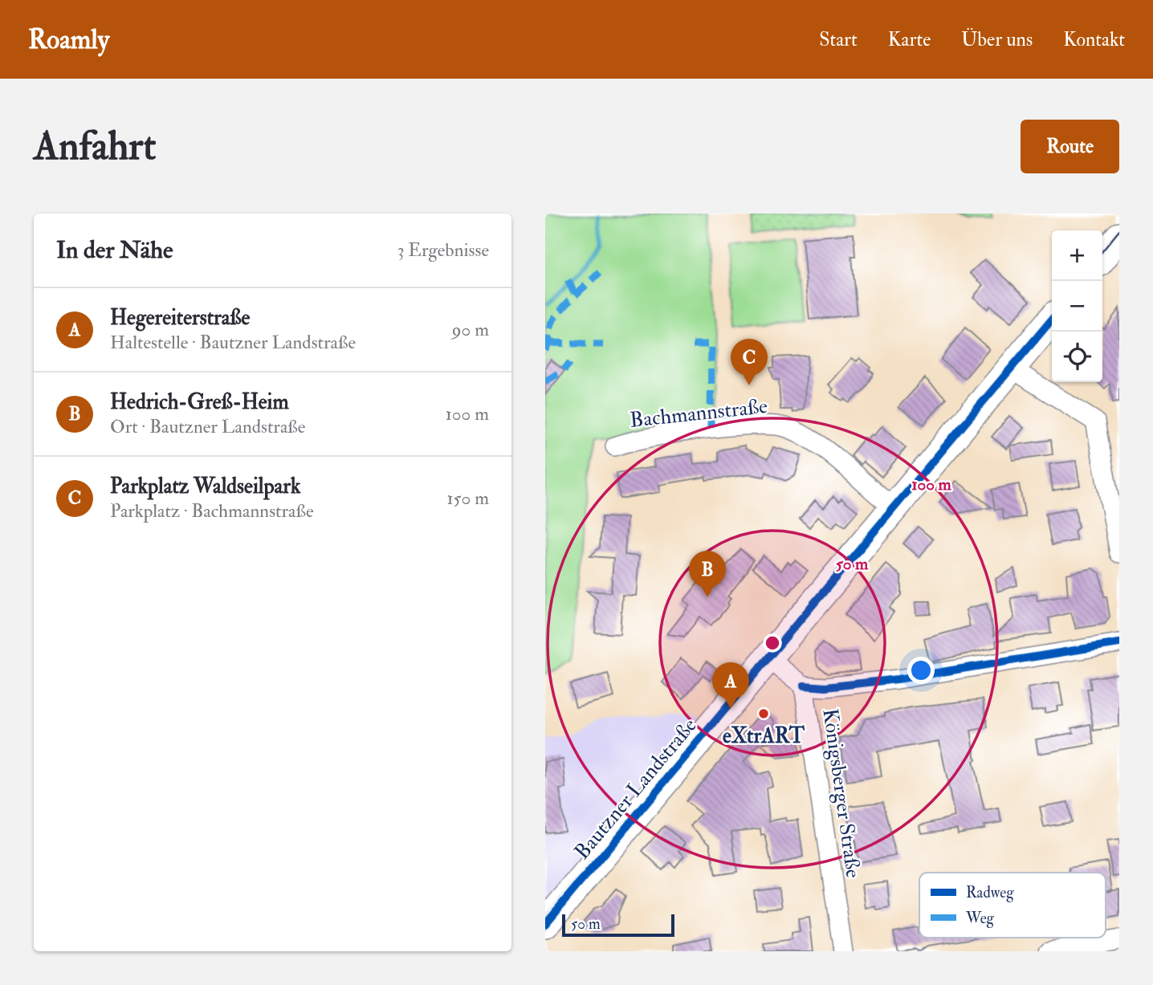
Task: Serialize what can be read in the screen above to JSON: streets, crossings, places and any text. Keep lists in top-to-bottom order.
{
  "streets": {
    "main road": ["Bautzner Landstraße"],
    "street": ["Bachmannstraße", "Königsberger Straße"]
  },
  "crossings": [
    ["Bachmannstraße", "Bautzner Landstraße"],
    ["Bautzner Landstraße", "Königsberger Straße"]
  ],
  "places": ["eXtrART"],
  "legend": ["Radweg", "Weg"],
  "scale_bar": "50 m",
  "page": {
    "header": "Roamly",
    "nav": [
      "Start",
      "Karte",
      "Über uns",
      "Kontakt"
    ],
    "buttons": "Route",
    "title": "Anfahrt",
    "heading": ["In der Nähe", "3 Ergebnisse"],
    "map_buttons": ["+", "−"],
    "list": [
      {
        "mark": "A",
        "name": "Hegereiterstraße",
        "note": "Haltestelle · Bautzner Landstraße",
        "value": "90 m"
      },
      {
        "mark": "B",
        "name": "Hedrich-Greß-Heim",
        "note": "Ort · Bautzner Landstraße",
        "value": "100 m"
      },
      {
        "mark": "C",
        "name": "Parkplatz Waldseilpark",
        "note": "Parkplatz · Bachmannstraße",
        "value": "150 m"
      }
    ],
    "pins": ["C", "B", "A"],
    "scale": "50 m"
  },
  "rings": ["100 m", "50 m"]
}
